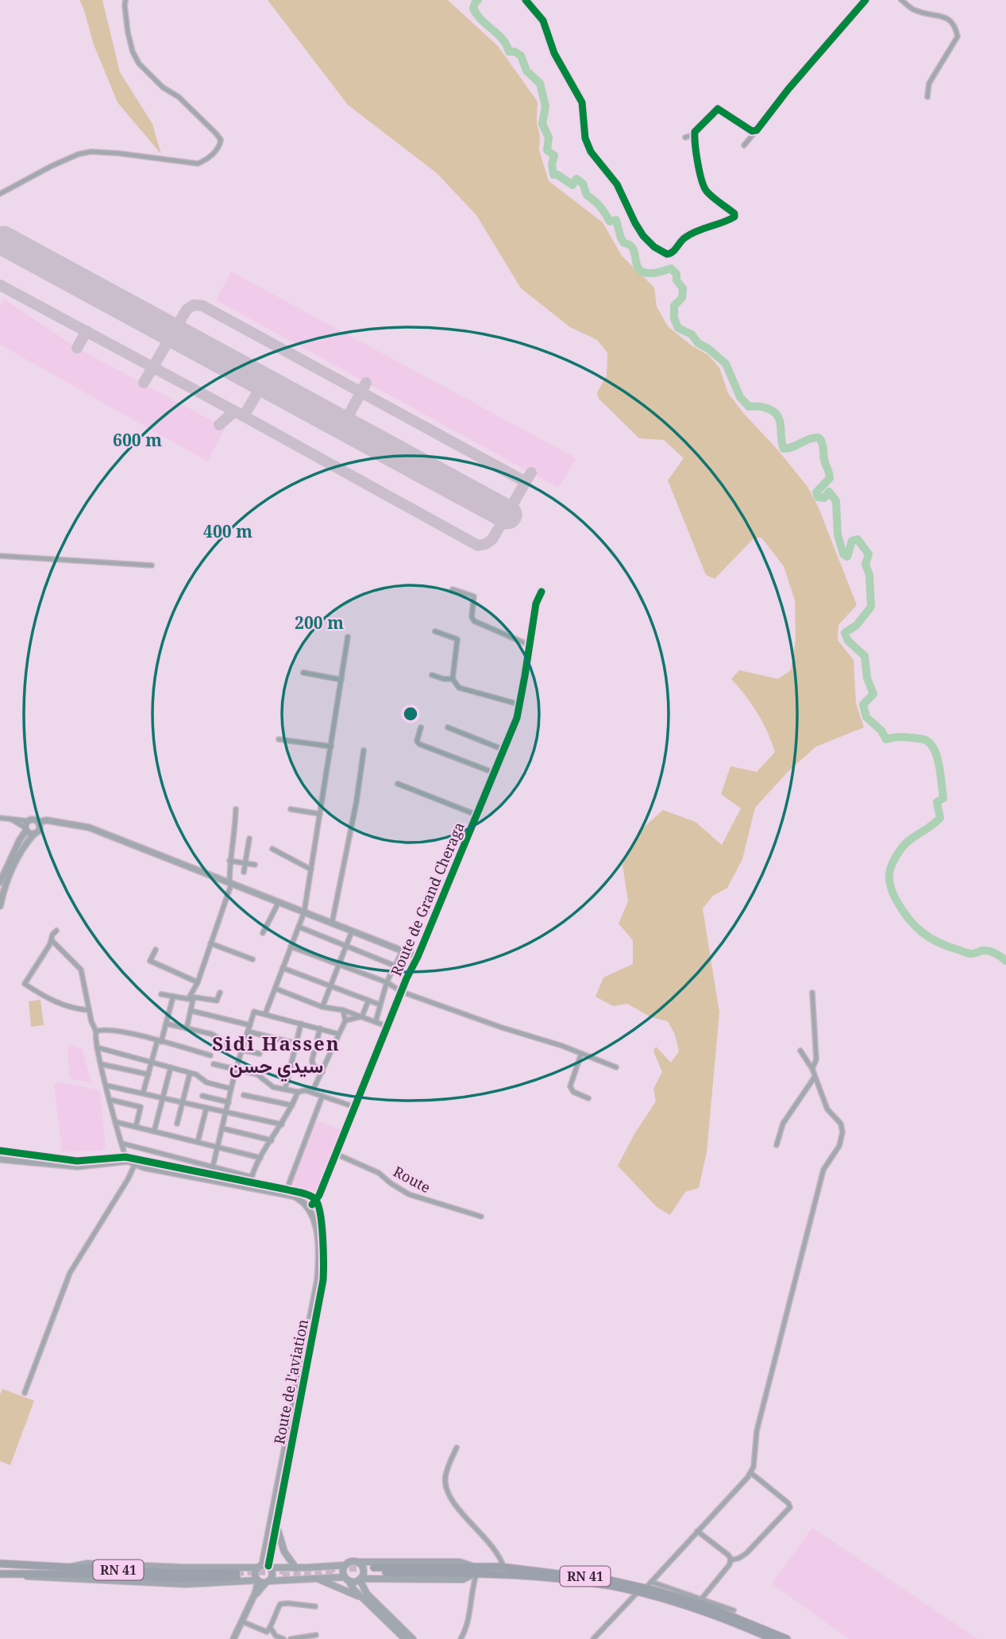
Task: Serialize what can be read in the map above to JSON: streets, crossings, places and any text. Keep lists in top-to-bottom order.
{
  "streets": {
    "highway": ["RN 41"],
    "street": ["Route de Grand Cheraga", "Route", "Route de l'aviation"]
  },
  "crossings": [
    ["Route de Grand Cheraga", "Route"],
    ["Route de Grand Cheraga", "Route de l'aviation"]
  ],
  "districts": ["Sidi Hassen سيدي حسن"],
  "rings": ["600 m", "400 m", "200 m"]
}
